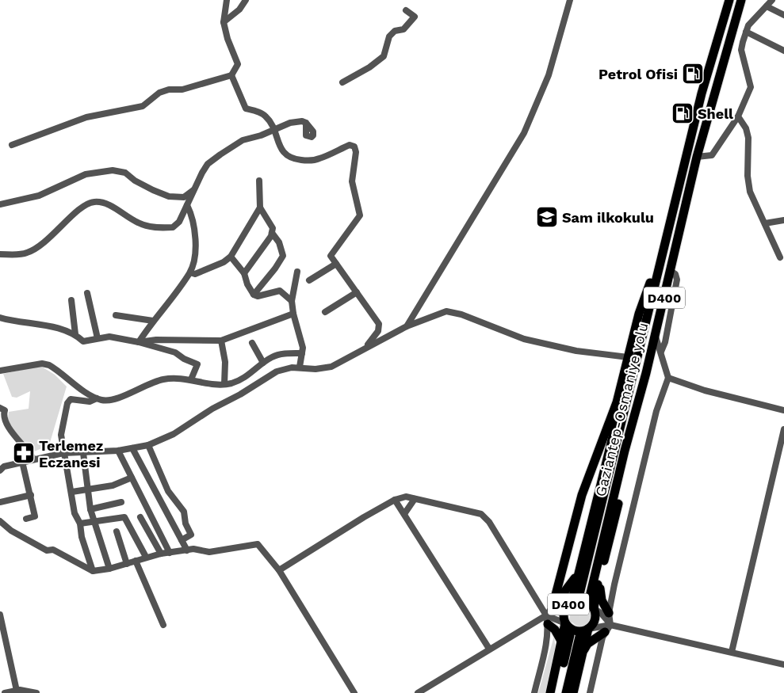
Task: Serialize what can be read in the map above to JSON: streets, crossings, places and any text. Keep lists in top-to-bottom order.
{
  "streets": {
    "highway": ["D400", "Gaziantep-Osmaniye yolu"]
  },
  "crossings": [
    ["D400", "Gaziantep-Osmaniye yolu"]
  ],
  "places": {
    "fuel station": ["Petrol Ofisi", "Shell"],
    "school or university": ["Sam ilkokulu"],
    "pharmacy": ["Terlemez Eczanesi"]
  }
}
